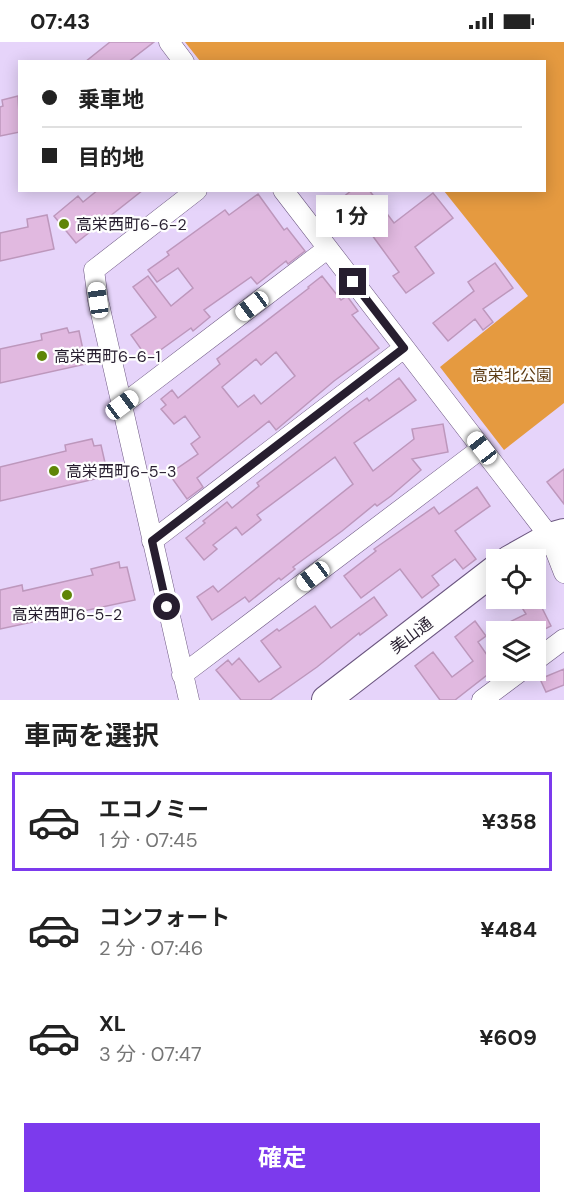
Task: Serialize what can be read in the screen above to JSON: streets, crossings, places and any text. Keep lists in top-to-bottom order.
{
  "streets": {
    "street": ["美山通"]
  },
  "parks": ["高栄北公園"],
  "places": [
    "高栄西町6-6-2",
    "高栄西町6-6-1",
    "高栄西町6-5-3",
    "高栄西町6-5-2"
  ],
  "page": {
    "status": "07:43",
    "banner": ["乗車地", "目的地"],
    "bubble": "1 分",
    "heading": "車両を選択",
    "list": [
      {
        "name": "エコノミー",
        "note": "1 分 · 07:45",
        "value": "¥358"
      },
      {
        "name": "コンフォート",
        "note": "2 分 · 07:46",
        "value": "¥484"
      },
      {
        "name": "XL",
        "note": "3 分 · 07:47",
        "value": "¥609"
      }
    ],
    "buttons": "確定"
  }
}
